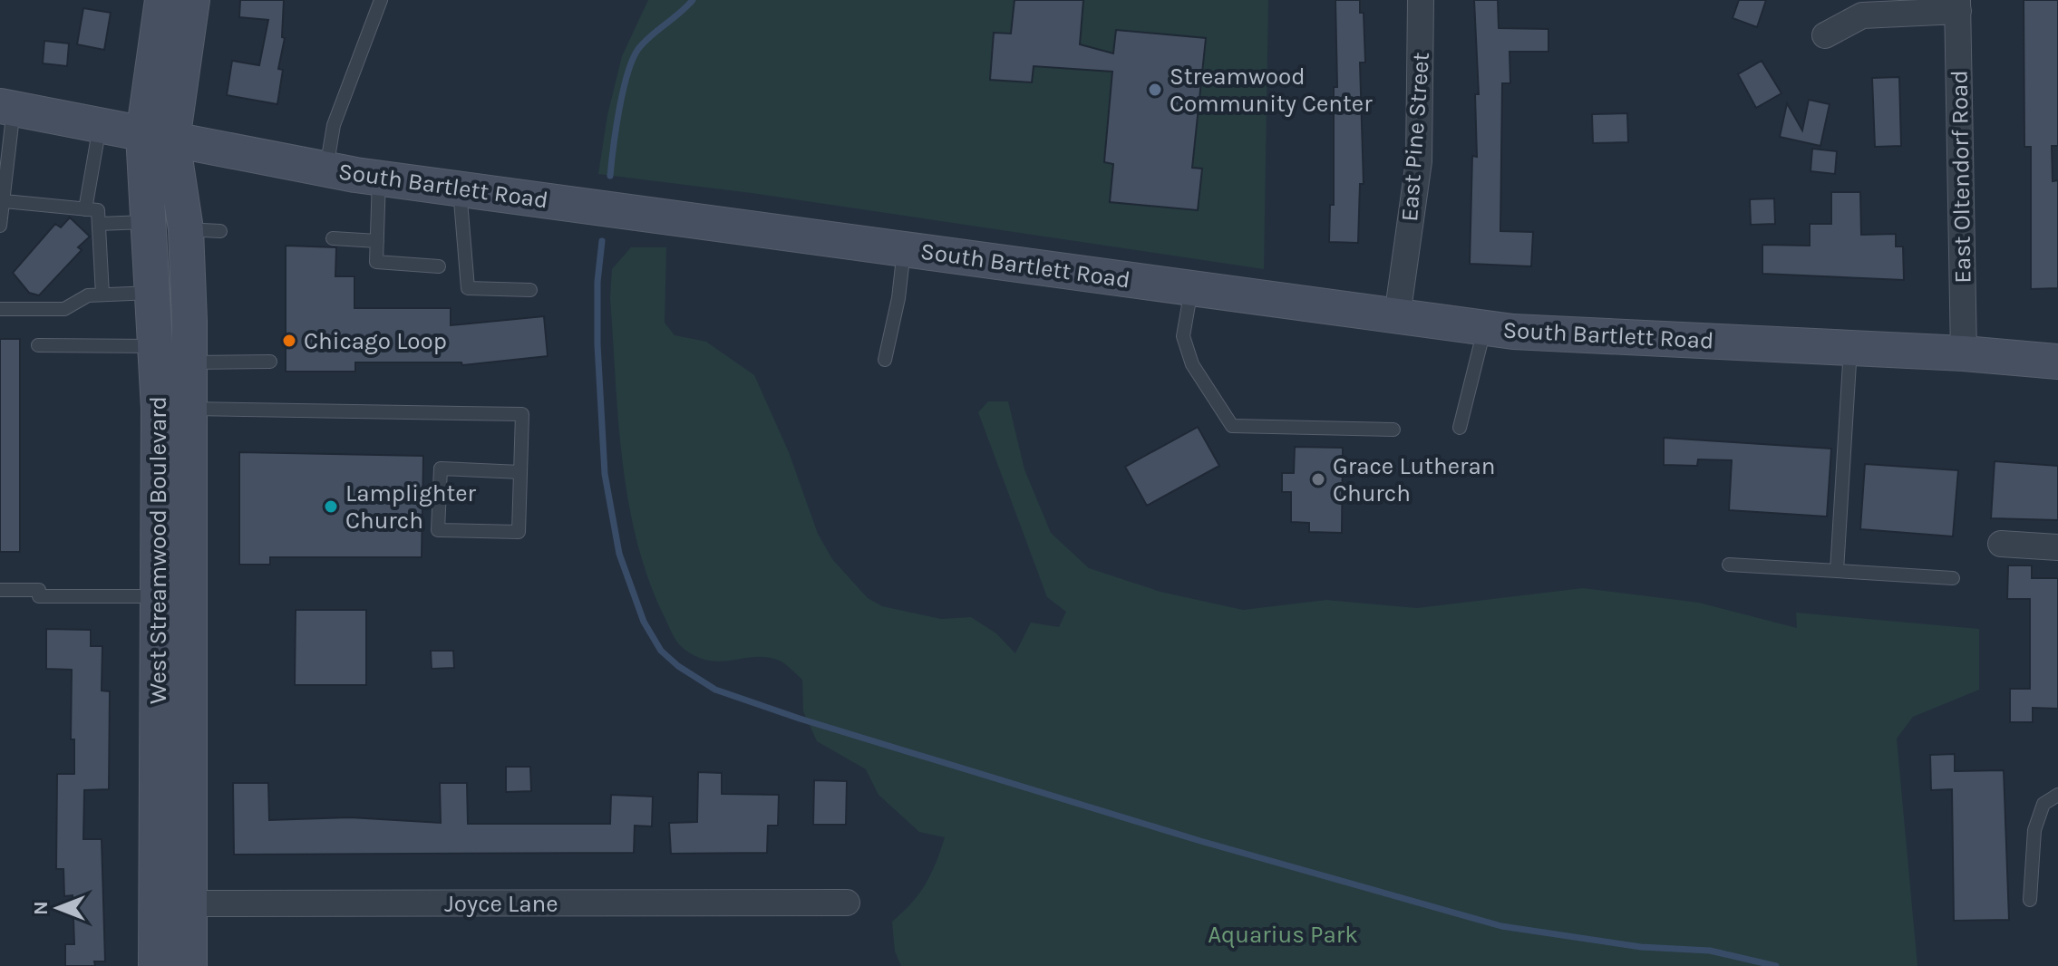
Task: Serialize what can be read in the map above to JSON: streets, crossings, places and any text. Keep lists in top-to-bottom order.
{
  "streets": {
    "main road": ["South Bartlett Road", "West Streamwood Boulevard"],
    "street": ["East Pine Street", "East Oltendorf Road", "Joyce Lane"]
  },
  "crossings": [
    ["East Pine Street", "South Bartlett Road"],
    ["East Oltendorf Road", "South Bartlett Road"],
    ["South Bartlett Road", "West Streamwood Boulevard"],
    ["West Streamwood Boulevard", "Joyce Lane"]
  ],
  "parks": ["Aquarius Park"],
  "places": [
    "Streamwood Community Center",
    "Chicago Loop",
    "Grace Lutheran Church",
    "Lamplighter Church"
  ],
  "north": "left"
}
